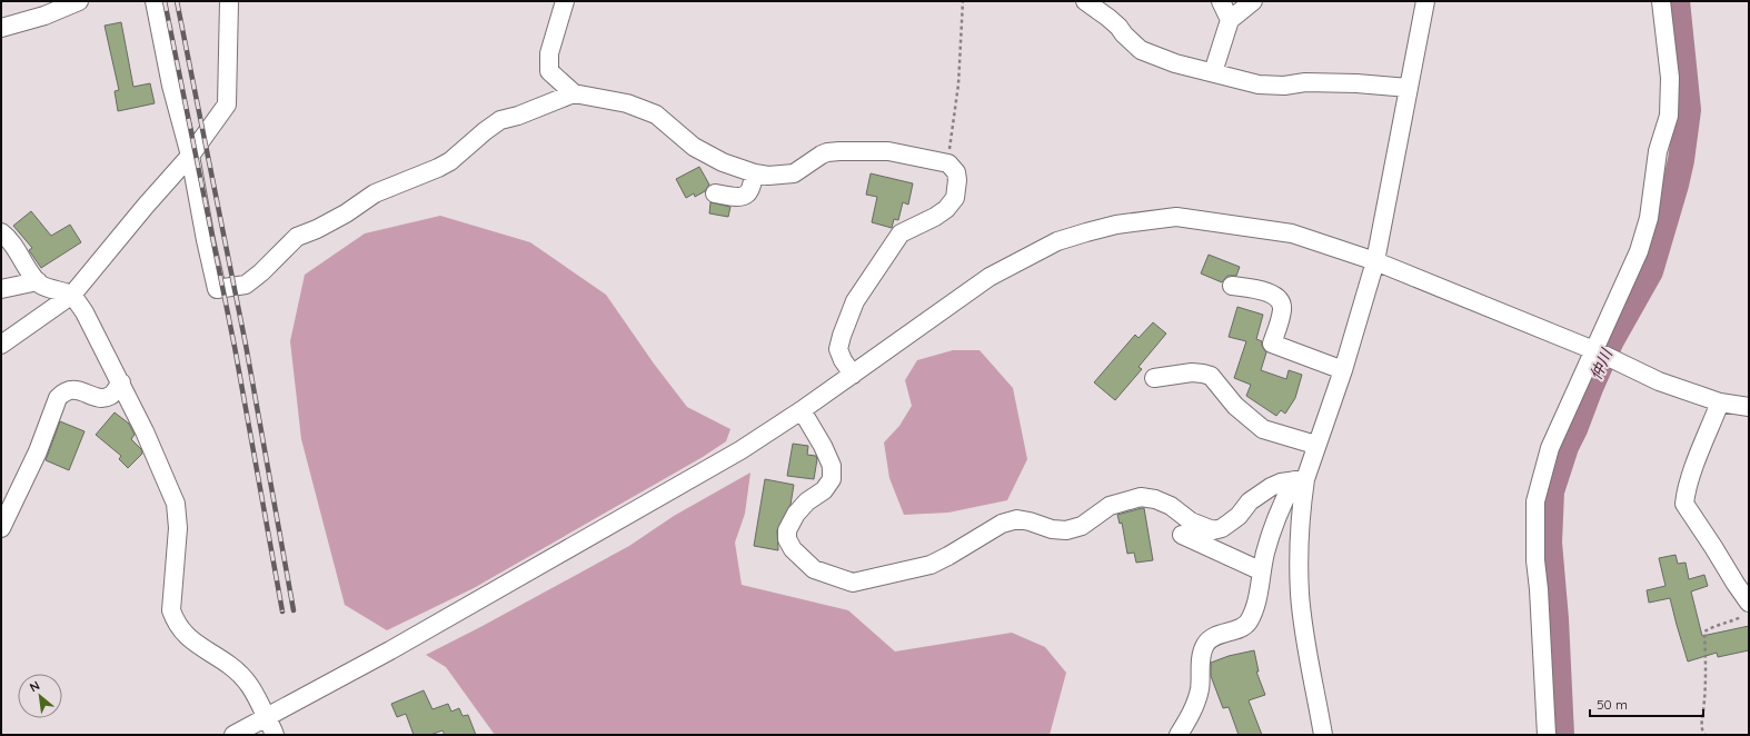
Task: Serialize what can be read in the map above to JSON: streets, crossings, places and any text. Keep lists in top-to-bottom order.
{
  "water": ["仲川"],
  "scale_bar": "50 m",
  "north": "top left"
}
